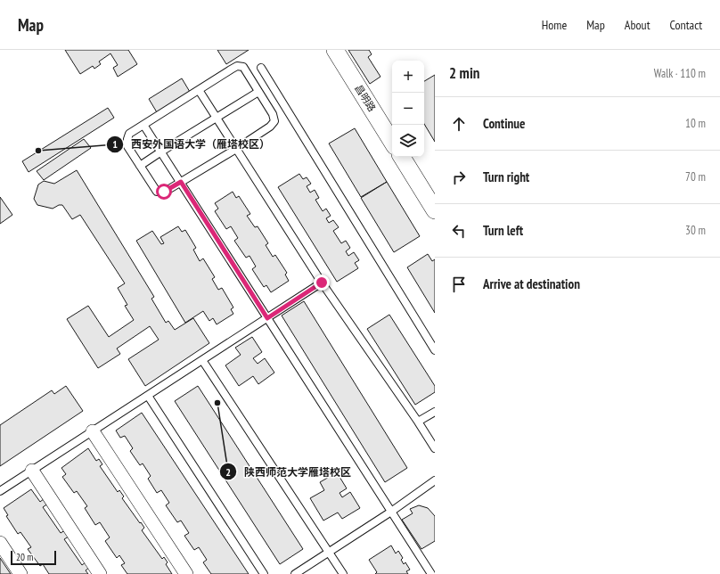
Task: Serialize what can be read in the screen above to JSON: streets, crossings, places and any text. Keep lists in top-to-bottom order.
{
  "streets": {
    "street": ["昌明路"]
  },
  "places": ["西安外国语大学（雁塔校区）", "陕西师范大学雁塔校区"],
  "scale_bar": "20 m",
  "page": {
    "header": "Map",
    "nav": [
      "Home",
      "Map",
      "About",
      "Contact"
    ],
    "heading": ["2 min", "Walk · 110 m"],
    "map_buttons": ["+", "−"],
    "list": [
      ["Continue", "10 m"],
      ["Turn right", "70 m"],
      ["Turn left", "30 m"],
      "Arrive at destination"
    ],
    "scale": "20 m"
  }
}
